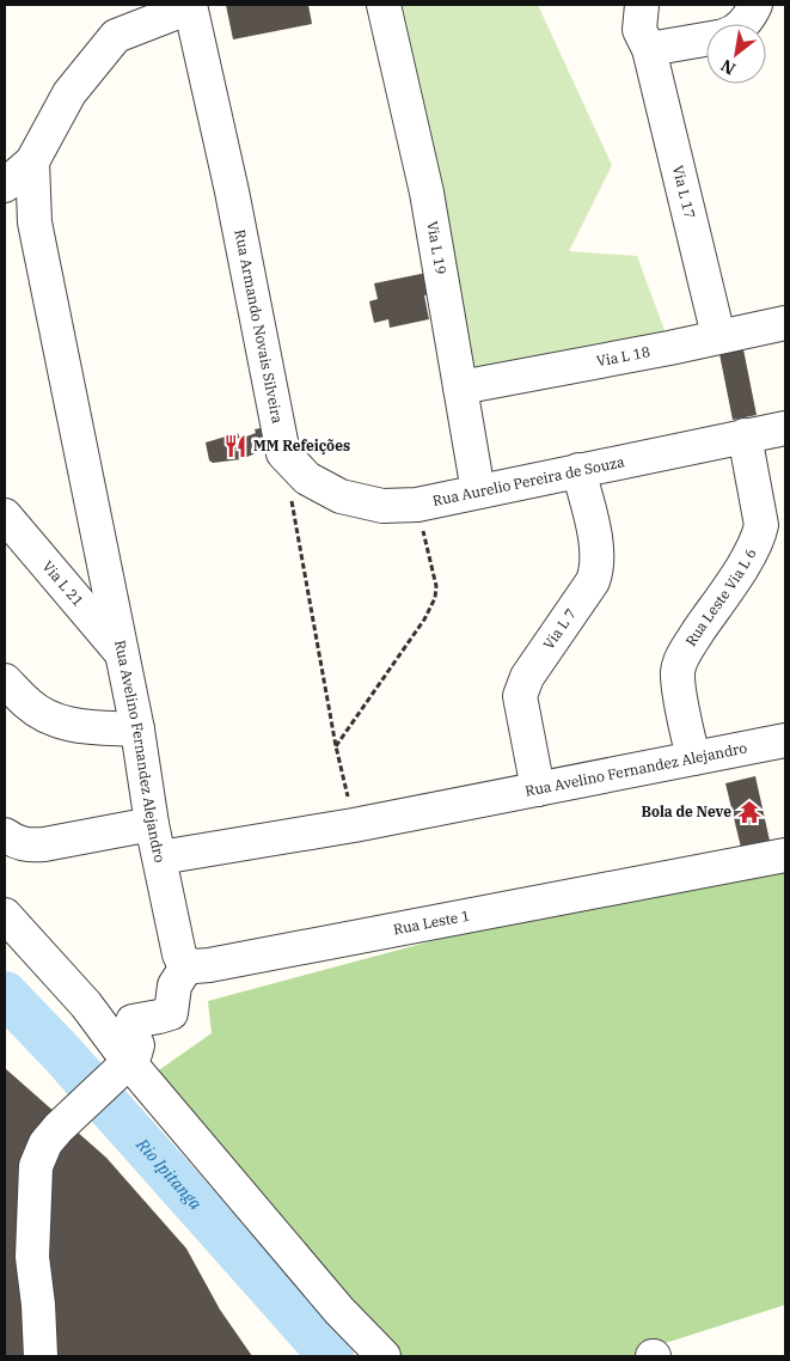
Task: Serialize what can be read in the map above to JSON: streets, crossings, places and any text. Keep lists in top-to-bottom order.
{
  "streets": {
    "street": [
      "Via L 17",
      "Via L 19",
      "Rua Armando Novais Silveira",
      "Via L 18",
      "Rua Aurelio Pereira de Souza",
      "Via L 21",
      "Rua Leste Via L 6",
      "Via L 7",
      "Rua Avelino Fernandez Alejandro",
      "Rua Leste 1"
    ]
  },
  "crossings": [
    ["Via L 17", "Via L 18"],
    ["Via L 19", "Via L 18"],
    ["Via L 19", "Rua Aurelio Pereira de Souza"],
    ["Rua Armando Novais Silveira", "Rua Aurelio Pereira de Souza"],
    ["Rua Aurelio Pereira de Souza", "Rua Leste Via L 6"],
    ["Rua Aurelio Pereira de Souza", "Via L 7"],
    ["Via L 21", "Rua Avelino Fernandez Alejandro"],
    ["Rua Leste Via L 6", "Rua Avelino Fernandez Alejandro"],
    ["Via L 7", "Rua Avelino Fernandez Alejandro"]
  ],
  "water": ["Rio Ipitanga"],
  "places": {
    "restaurant": ["MM Refeições"],
    "temple": ["Bola de Neve"]
  },
  "north": "bottom left"
}
